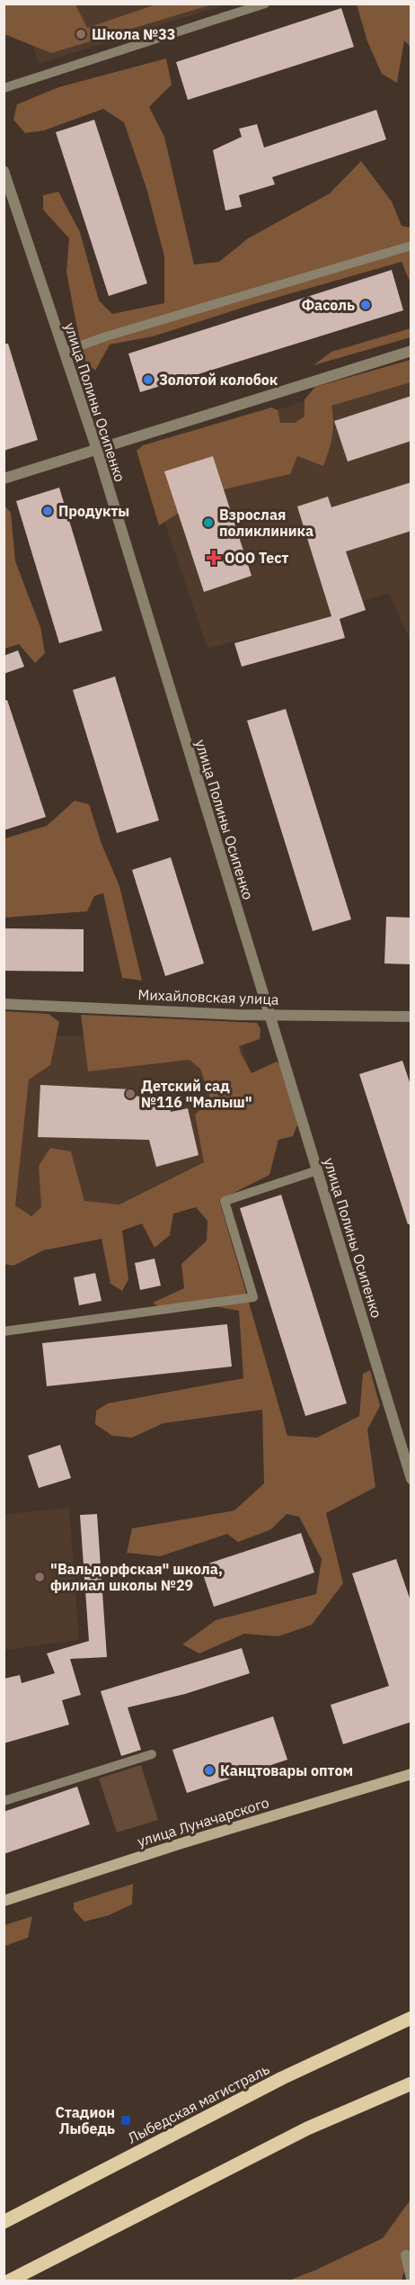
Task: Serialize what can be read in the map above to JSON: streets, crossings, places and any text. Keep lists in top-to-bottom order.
{
  "streets": {
    "main road": ["улица Луначарского", "Лыбедская магистраль"],
    "street": ["улица Полины Осипенко", "Михайловская улица"]
  },
  "crossings": [
    ["улица Полины Осипенко", "Михайловская улица"]
  ],
  "places": {
    "other": [
      "Школа №33",
      "Фасоль",
      "Золотой колобок",
      "Продукты",
      "Взрослая поликлиника",
      "Детский сад №116 \"Малыш\"",
      "\"Вальдорфская\" школа, филиал школы №29",
      "Канцтовары оптом"
    ],
    "health": ["ООО Тест"],
    "transit": ["Стадион Лыбедь"]
  }
}
